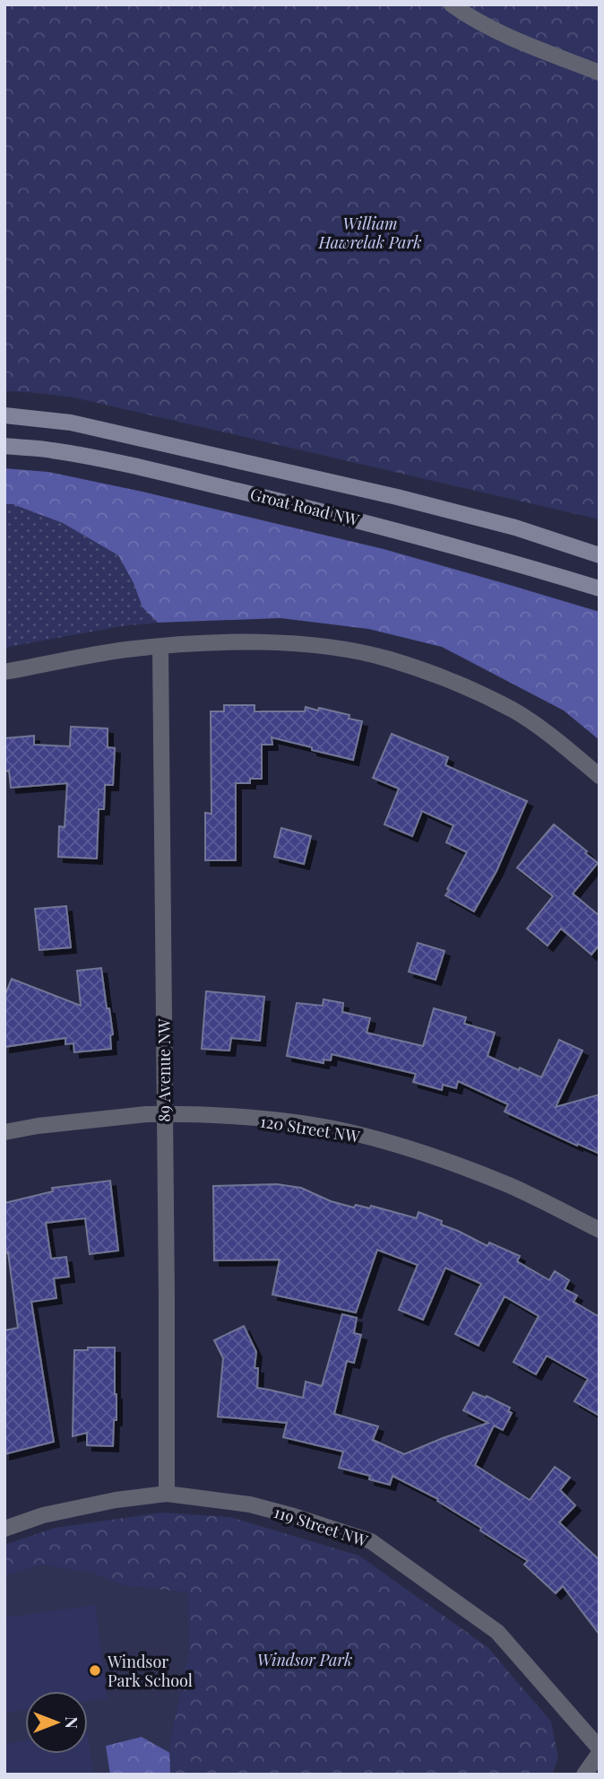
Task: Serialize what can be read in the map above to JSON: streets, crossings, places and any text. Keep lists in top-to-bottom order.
{
  "streets": {
    "main road": ["Groat Road NW"],
    "street": ["89 Avenue NW", "120 Street NW", "119 Street NW"]
  },
  "crossings": [
    ["89 Avenue NW", "120 Street NW"],
    ["89 Avenue NW", "119 Street NW"]
  ],
  "parks": ["William Hawrelak Park", "Windsor Park"],
  "places": ["Windsor Park School"],
  "north": "right"
}
